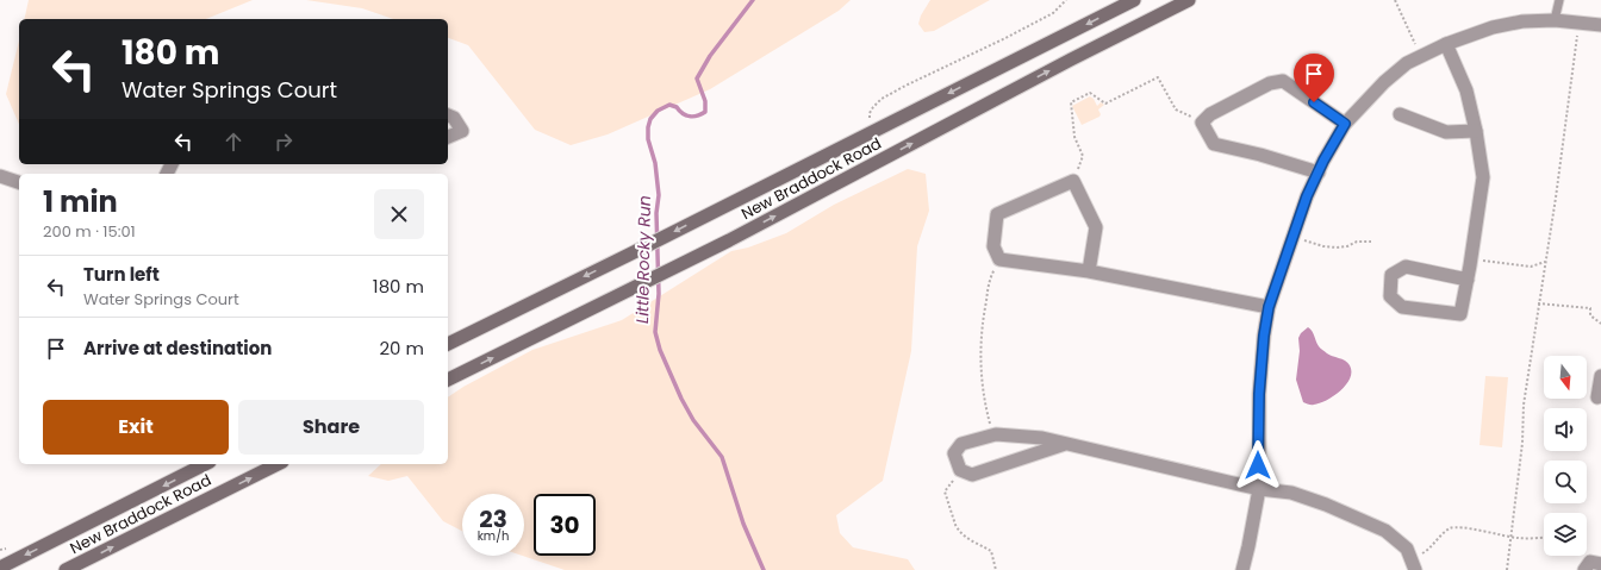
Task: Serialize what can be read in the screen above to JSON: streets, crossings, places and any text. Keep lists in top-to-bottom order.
{
  "streets": {
    "main road": ["New Braddock Road"]
  },
  "water": ["Little Rocky Run"],
  "north": "bottom",
  "page": {
    "turn": ["180 m", "Water Springs Court"],
    "heading": ["1 min", "200 m · 15:01"],
    "list": [
      {
        "name": "Turn left",
        "note": "Water Springs Court",
        "value": "180 m"
      },
      {
        "name": "Arrive at destination",
        "value": "20 m"
      }
    ],
    "buttons": ["Exit", "Share"],
    "speed": "23 km/h",
    "limit": "30"
  }
}
